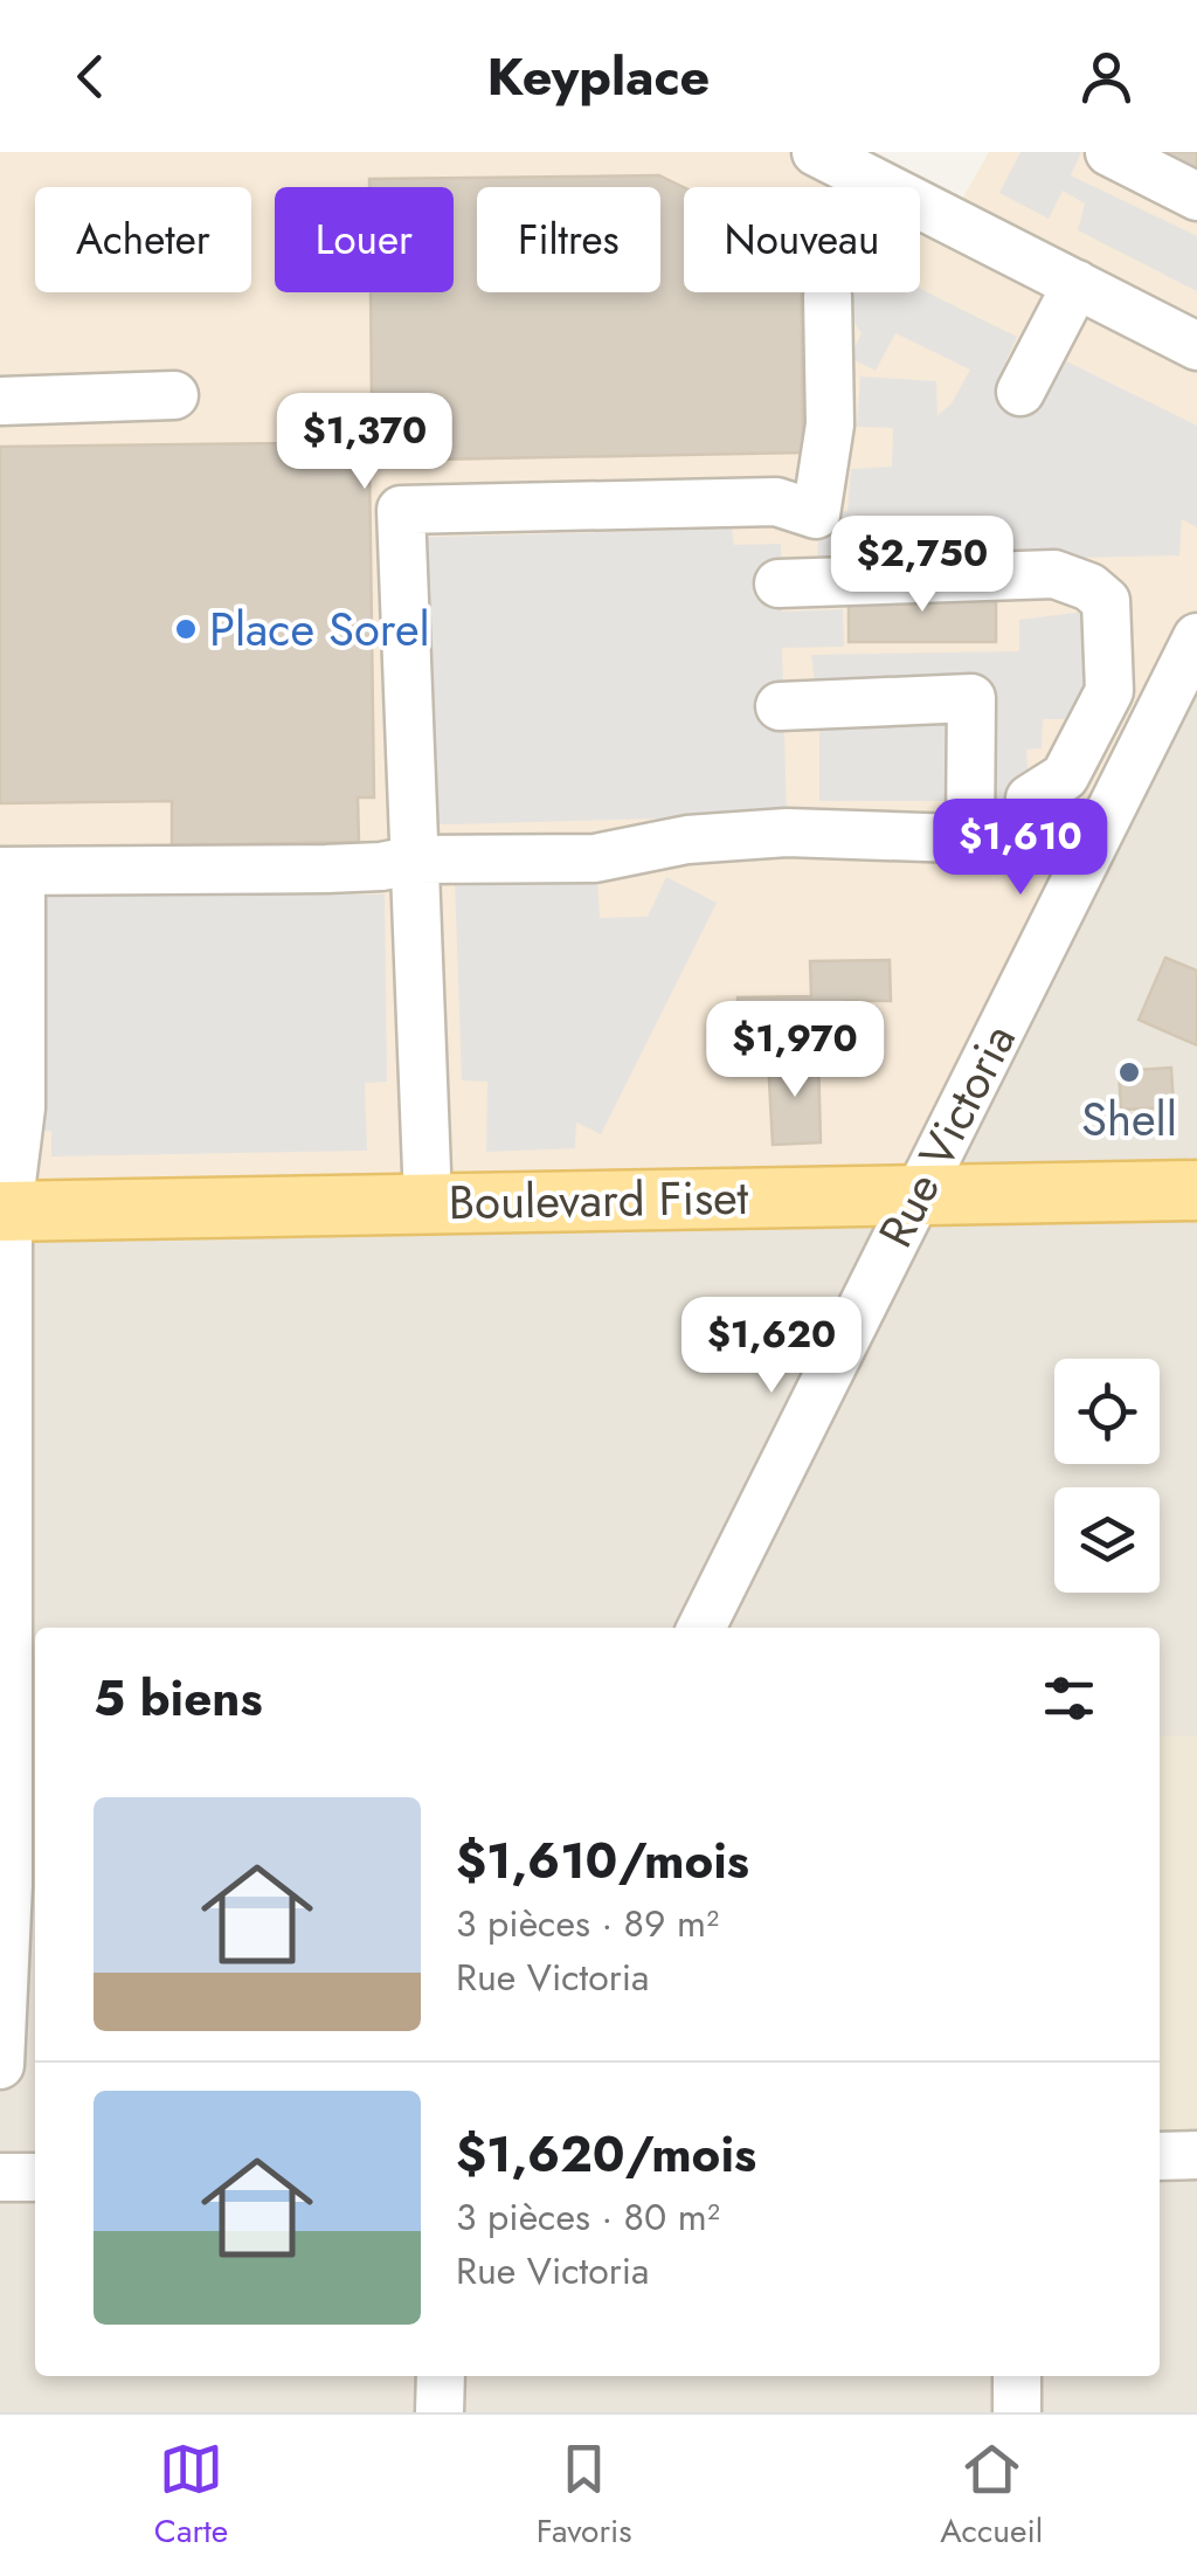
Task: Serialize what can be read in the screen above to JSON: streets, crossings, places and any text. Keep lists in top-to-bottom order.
{
  "streets": {
    "main road": ["Boulevard Fiset"],
    "street": ["Rue Victoria"]
  },
  "crossings": [
    ["Rue Victoria", "Boulevard Fiset"]
  ],
  "places": ["Place Sorel", "Shell"],
  "page": {
    "header": "Keyplace",
    "chip": [
      "Acheter",
      "Louer",
      "Filtres",
      "Nouveau"
    ],
    "price": [
      "$1,370",
      "$2,750",
      "$1,610",
      "$1,970",
      "$1,620"
    ],
    "heading": "5 biens",
    "list": [
      {
        "name": "$1,610/mois",
        "note": "3 pièces · 89 m² · Rue Victoria"
      },
      {
        "name": "$1,620/mois",
        "note": "3 pièces · 80 m² · Rue Victoria"
      }
    ],
    "tabs": ["Carte", "Favoris", "Accueil"]
  }
}
